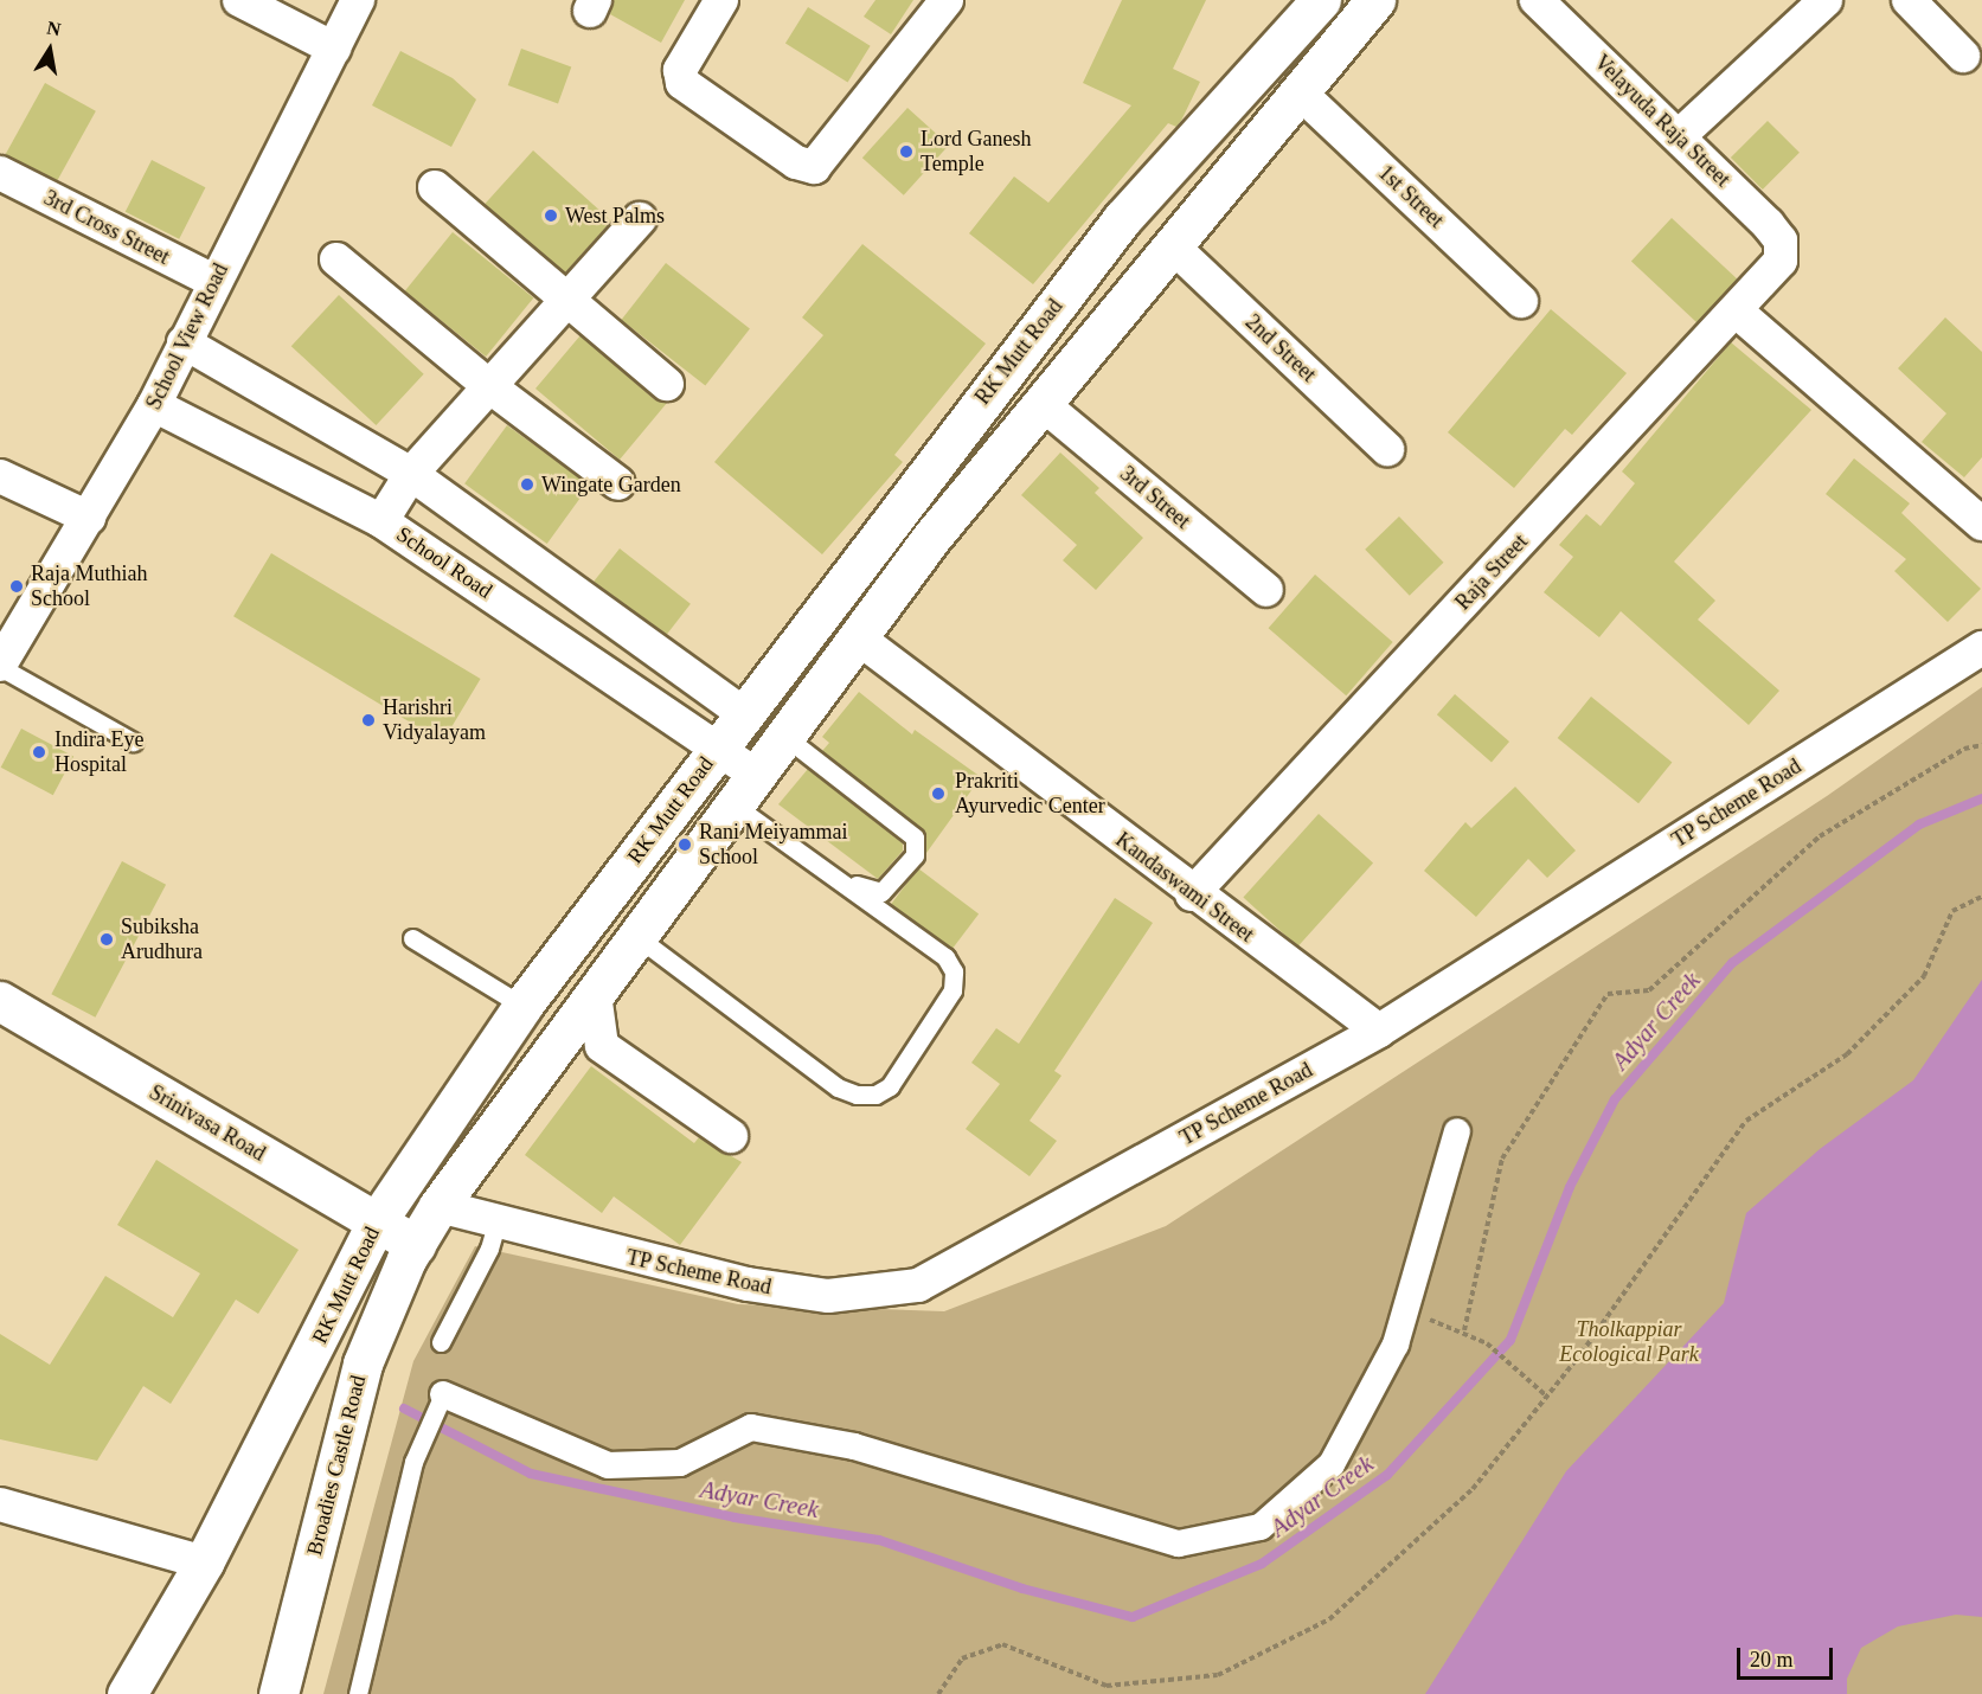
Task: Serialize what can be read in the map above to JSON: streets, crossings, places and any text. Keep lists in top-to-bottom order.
{
  "streets": {
    "main road": ["RK Mutt Road", "Srinivasa Road", "Broadies Castle Road"],
    "street": [
      "Velayuda Raja Street",
      "1st Street",
      "3rd Cross Street",
      "School View Road",
      "2nd Street",
      "3rd Street",
      "School Road",
      "Raja Street",
      "TP Scheme Road",
      "Kandaswami Street"
    ]
  },
  "crossings": [
    ["Velayuda Raja Street", "Raja Street"],
    ["1st Street", "RK Mutt Road"],
    ["3rd Cross Street", "School View Road"],
    ["School View Road", "School Road"],
    ["2nd Street", "RK Mutt Road"],
    ["RK Mutt Road", "3rd Street"],
    ["RK Mutt Road", "School Road"],
    ["RK Mutt Road", "TP Scheme Road"],
    ["RK Mutt Road", "Kandaswami Street"],
    ["RK Mutt Road", "Srinivasa Road"],
    ["RK Mutt Road", "Broadies Castle Road"],
    ["Raja Street", "Kandaswami Street"],
    ["TP Scheme Road", "Kandaswami Street"],
    ["Srinivasa Road", "Broadies Castle Road"]
  ],
  "water": ["Adyar Creek"],
  "parks": ["Tholkappiar Ecological Park"],
  "places": [
    "Lord Ganesh Temple",
    "West Palms",
    "Wingate Garden",
    "Raja Muthiah School",
    "Harishri Vidyalayam",
    "Indira Eye Hospital",
    "Prakriti Ayurvedic Center",
    "Rani Meiyammai School",
    "Subiksha Arudhura"
  ],
  "scale_bar": "20 m",
  "north": "top"
}
